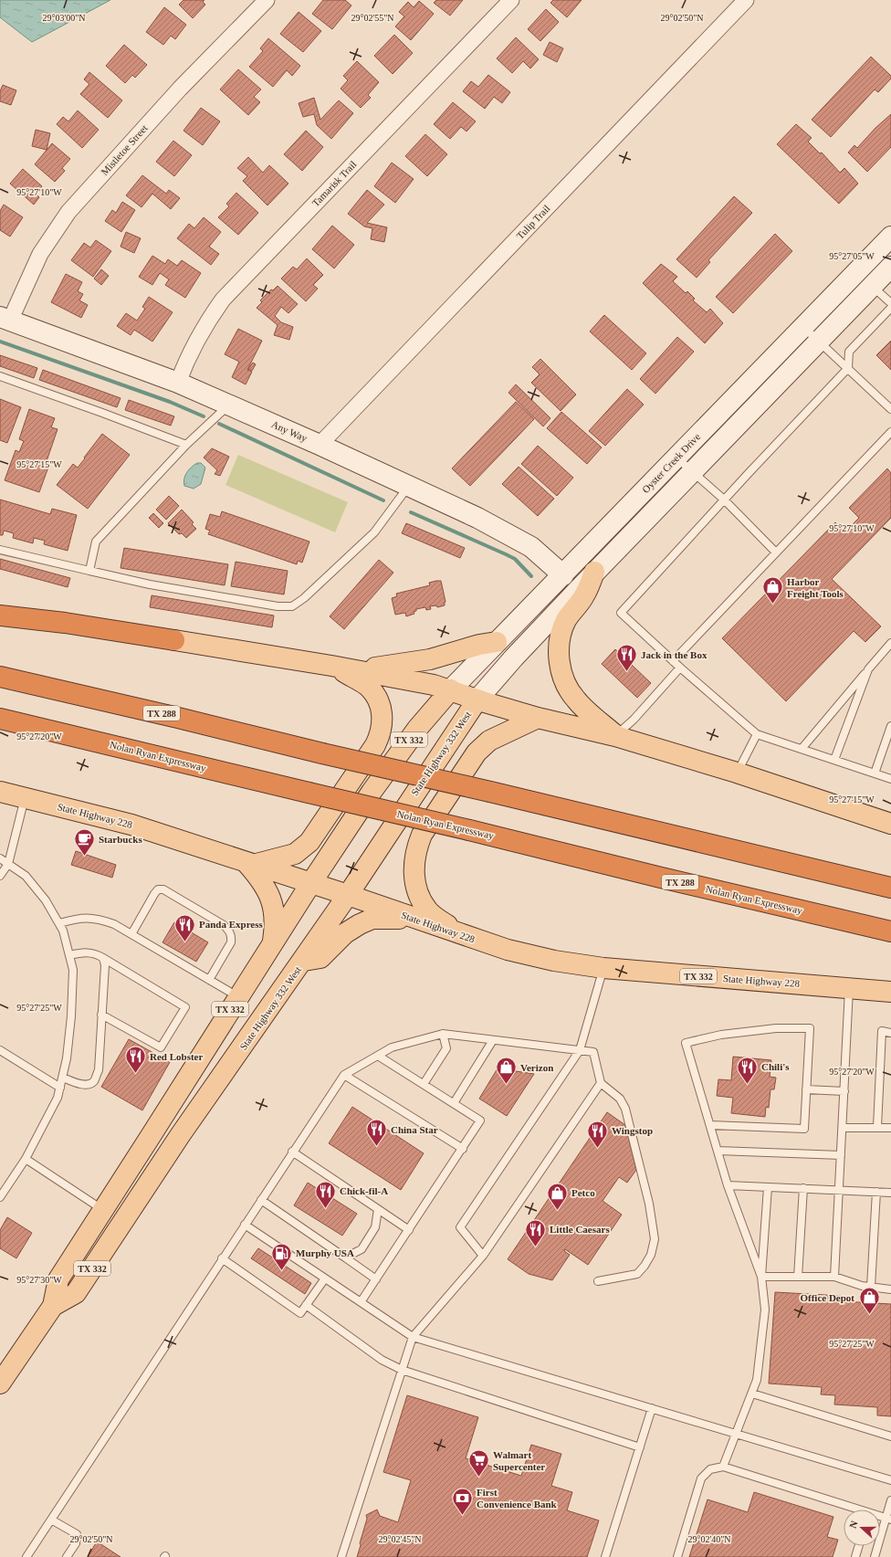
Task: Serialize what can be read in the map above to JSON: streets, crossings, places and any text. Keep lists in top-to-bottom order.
{
  "streets": {
    "highway": ["TX 288", "Nolan Ryan Expressway"],
    "main road": [
      "Any Way",
      "Oyster Creek Drive",
      "TX 332",
      "State Highway 332 West",
      "State Highway 228"
    ],
    "street": ["Mistletoe Street", "Tamarisk Trail", "Tulip Trail"]
  },
  "crossings": [
    ["Mistletoe Street", "Any Way"],
    ["Tamarisk Trail", "Any Way"],
    ["Tulip Trail", "Any Way"],
    ["Any Way", "Oyster Creek Drive"],
    ["Oyster Creek Drive", "State Highway 332 West"],
    ["TX 332", "State Highway 332 West"],
    ["TX 332", "State Highway 228"],
    ["State Highway 332 West", "State Highway 228"]
  ],
  "places": {
    "shop": [
      "Harbor Freight Tools",
      "Verizon",
      "Petco",
      "Office Depot"
    ],
    "restaurant": [
      "Jack in the Box",
      "Panda Express",
      "Red Lobster",
      "Chili's",
      "China Star",
      "Wingstop",
      "Chick-fil-A",
      "Little Caesars"
    ],
    "cafe": ["Starbucks"],
    "fuel station": ["Murphy USA"],
    "supermarket": ["Walmart Supercenter"],
    "bank": ["First Convenience Bank"]
  },
  "north": "left",
  "coordinates": [
    "29°02'50\"N",
    "29°03'00\"N",
    "29°02'55\"N",
    "95°27'10\"W",
    "95°27'05\"W",
    "95°27'15\"W",
    "95°27'20\"W",
    "95°27'25\"W",
    "95°27'30\"W",
    "29°02'45\"N",
    "29°02'40\"N"
  ]
}
